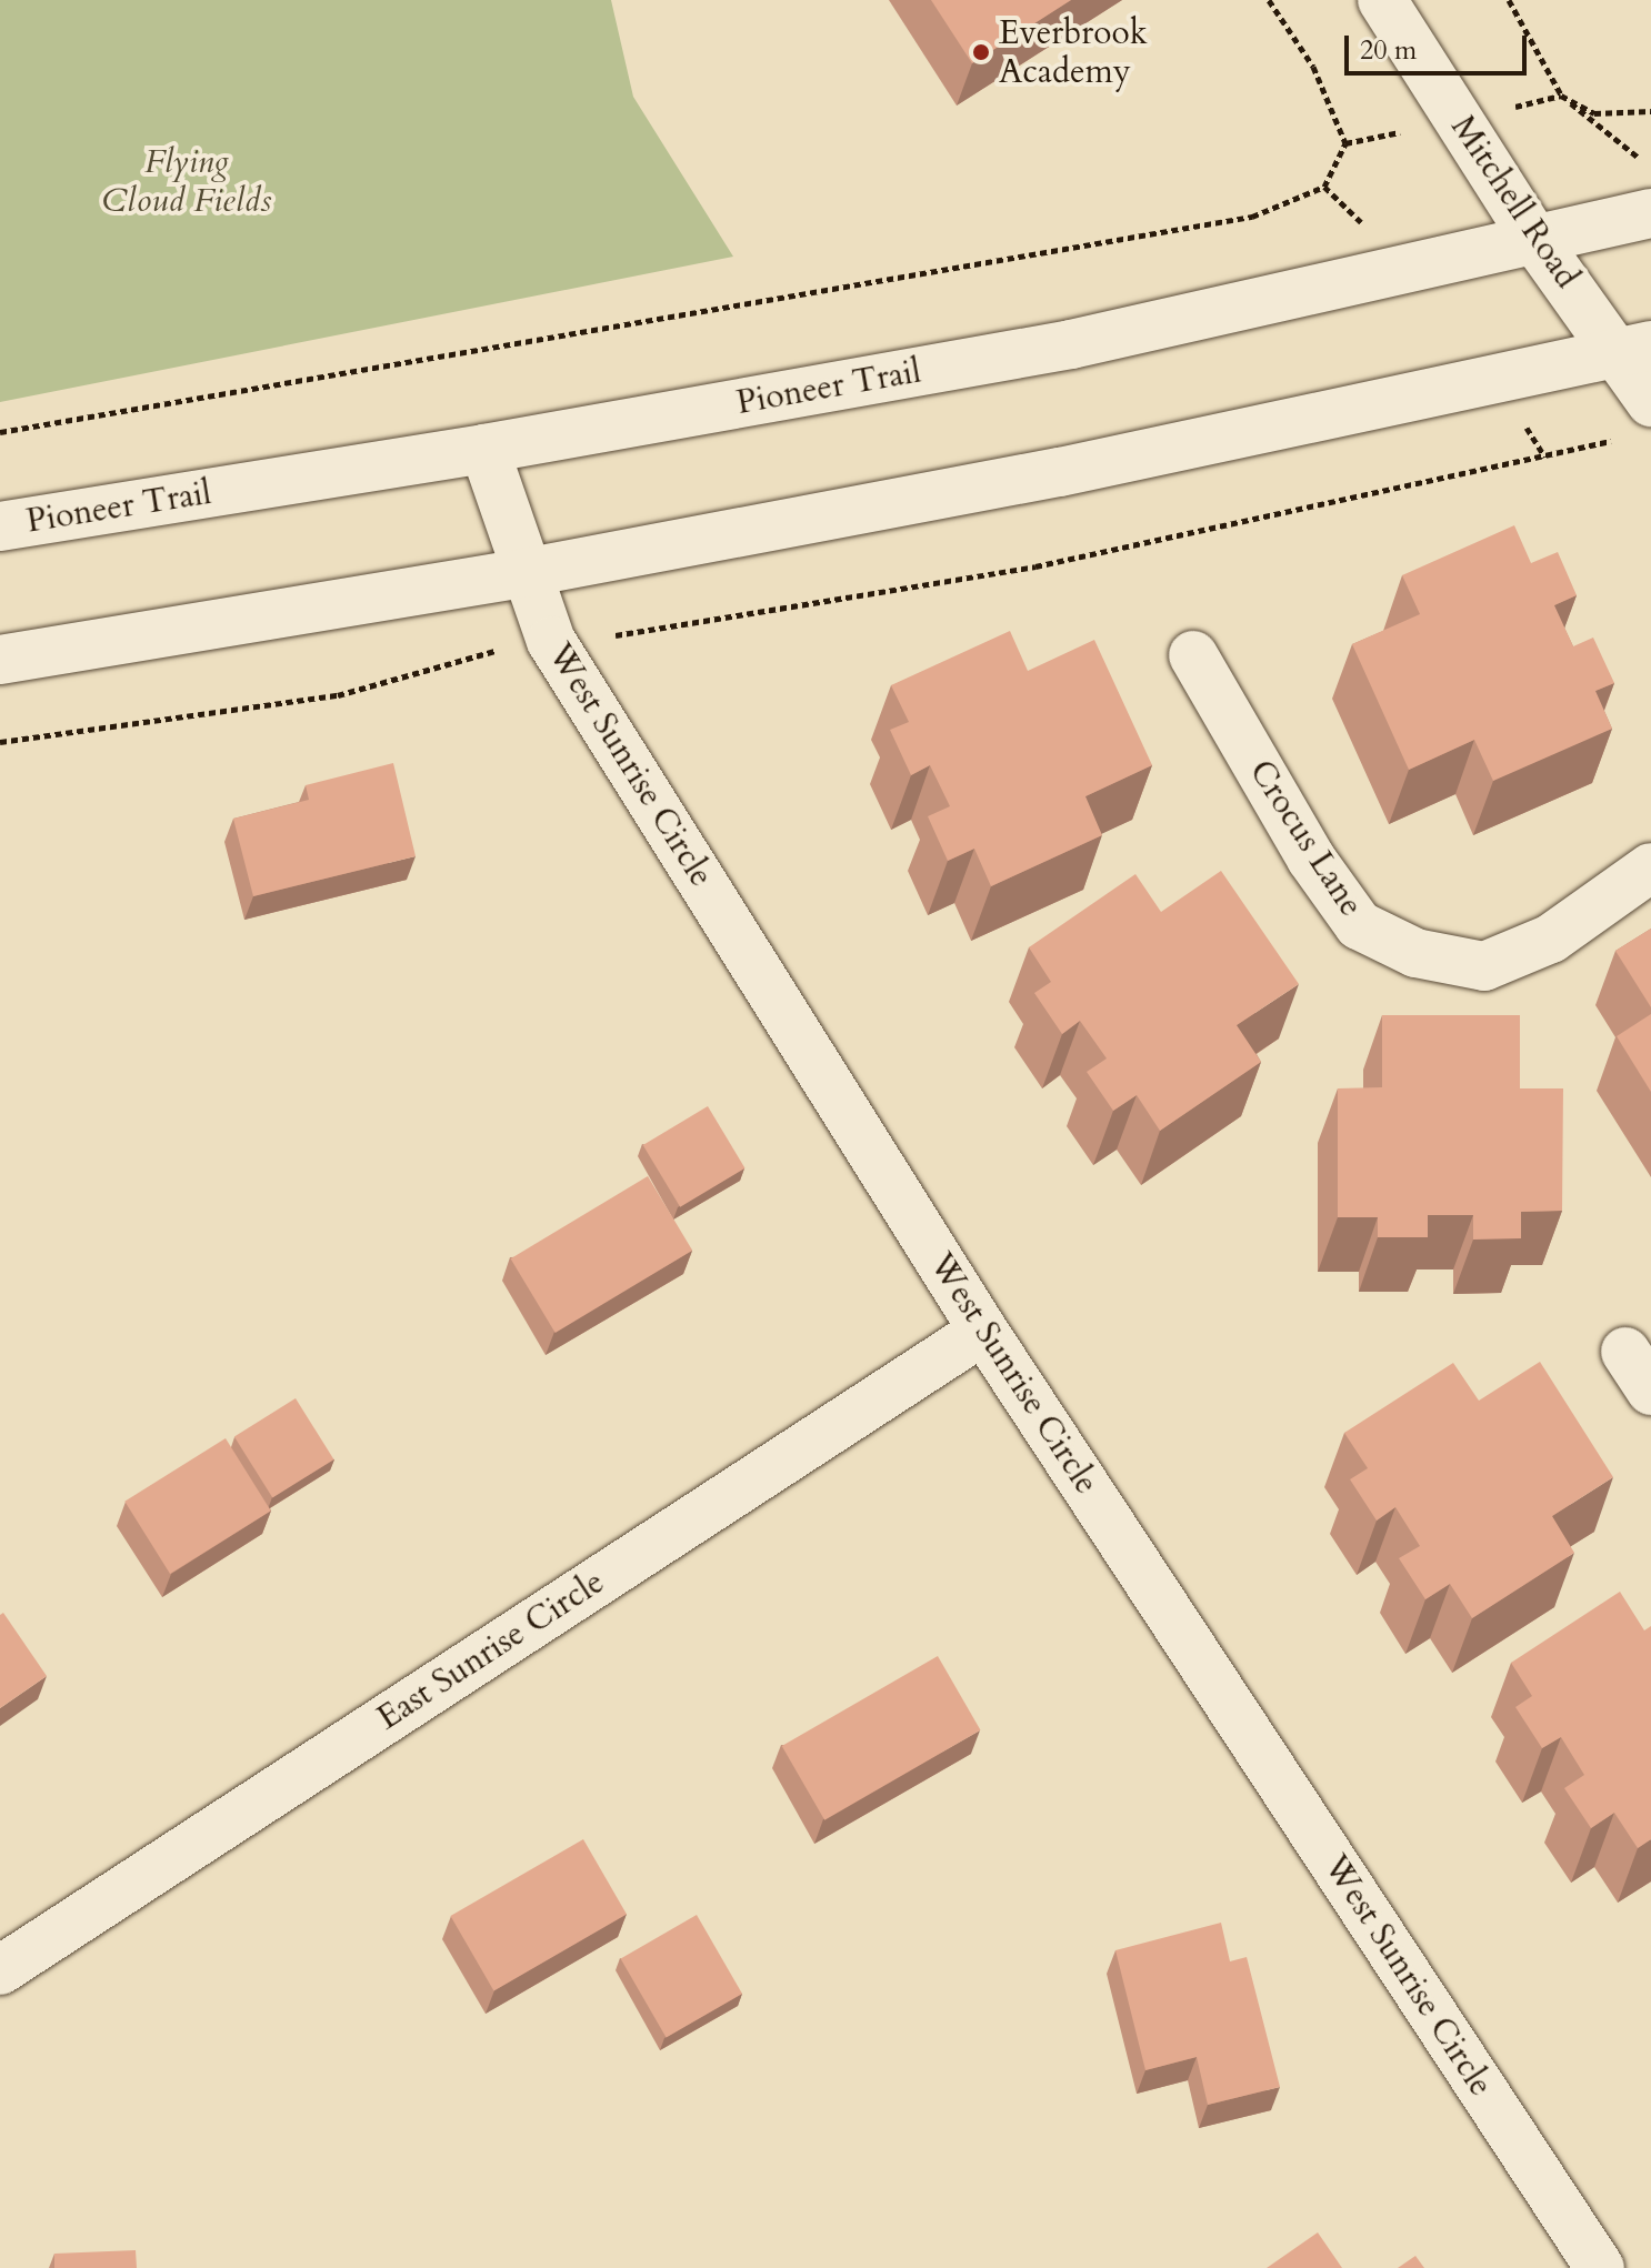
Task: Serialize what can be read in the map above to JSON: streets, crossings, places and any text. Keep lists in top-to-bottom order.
{
  "streets": {
    "street": [
      "Mitchell Road",
      "Pioneer Trail",
      "West Sunrise Circle",
      "Crocus Lane",
      "East Sunrise Circle"
    ]
  },
  "crossings": [
    ["Mitchell Road", "Pioneer Trail"],
    ["Pioneer Trail", "West Sunrise Circle"],
    ["West Sunrise Circle", "East Sunrise Circle"]
  ],
  "parks": ["Flying Cloud Fields"],
  "places": ["Everbrook Academy"],
  "scale_bar": "20 m"
}
